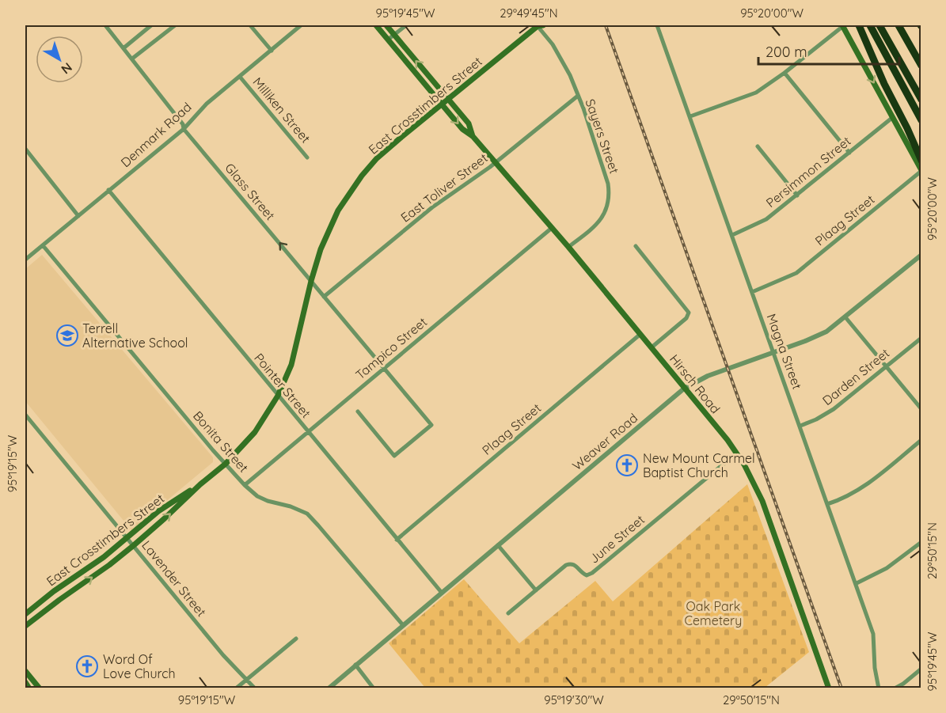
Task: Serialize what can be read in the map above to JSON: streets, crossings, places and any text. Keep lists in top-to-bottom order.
{
  "streets": {
    "main road": ["East Crosstimbers Street", "Hirsch Road"],
    "street": [
      "Milliken Street",
      "Denmark Road",
      "Sayers Street",
      "Persimmon Street",
      "East Toliver Street",
      "Glass Street",
      "Plaag Street",
      "Tampico Street",
      "Magna Street",
      "Darden Street",
      "Pointer Street",
      "Bonita Street",
      "Weaver Road",
      "June Street",
      "Lavender Street"
    ]
  },
  "crossings": [
    ["East Crosstimbers Street", "Sayers Street"],
    ["East Crosstimbers Street", "Glass Street"],
    ["East Crosstimbers Street", "Hirsch Road"],
    ["East Crosstimbers Street", "Pointer Street"],
    ["East Crosstimbers Street", "Bonita Street"],
    ["East Crosstimbers Street", "Lavender Street"],
    ["Milliken Street", "Denmark Road"],
    ["Denmark Road", "Glass Street"],
    ["Denmark Road", "Pointer Street"],
    ["Denmark Road", "Bonita Street"],
    ["Sayers Street", "East Toliver Street"],
    ["Sayers Street", "Hirsch Road"],
    ["Persimmon Street", "Magna Street"],
    ["East Toliver Street", "Glass Street"],
    ["East Toliver Street", "Hirsch Road"],
    ["Glass Street", "Tampico Street"],
    ["Plaag Street", "Magna Street"],
    ["Plaag Street", "Hirsch Road"],
    ["Plaag Street", "Pointer Street"],
    ["Tampico Street", "Hirsch Road"],
    ["Tampico Street", "Pointer Street"],
    ["Tampico Street", "Bonita Street"],
    ["Magna Street", "Darden Street"],
    ["Magna Street", "Weaver Road"],
    ["Hirsch Road", "Weaver Road"],
    ["Hirsch Road", "June Street"],
    ["Pointer Street", "Weaver Road"],
    ["Bonita Street", "Weaver Road"]
  ],
  "parks": ["Oak Park Cemetery"],
  "places": {
    "school or university": ["Terrell Alternative School"],
    "church": ["New Mount Carmel Baptist Church", "Word Of Love Church"]
  },
  "scale_bar": "200 m",
  "north": "bottom right",
  "coordinates": [
    "95°19'45\"W",
    "29°49'45\"N",
    "95°20'00\"W",
    "95°19'15\"W",
    "29°50'15\"N",
    "95°19'30\"W"
  ]
}
